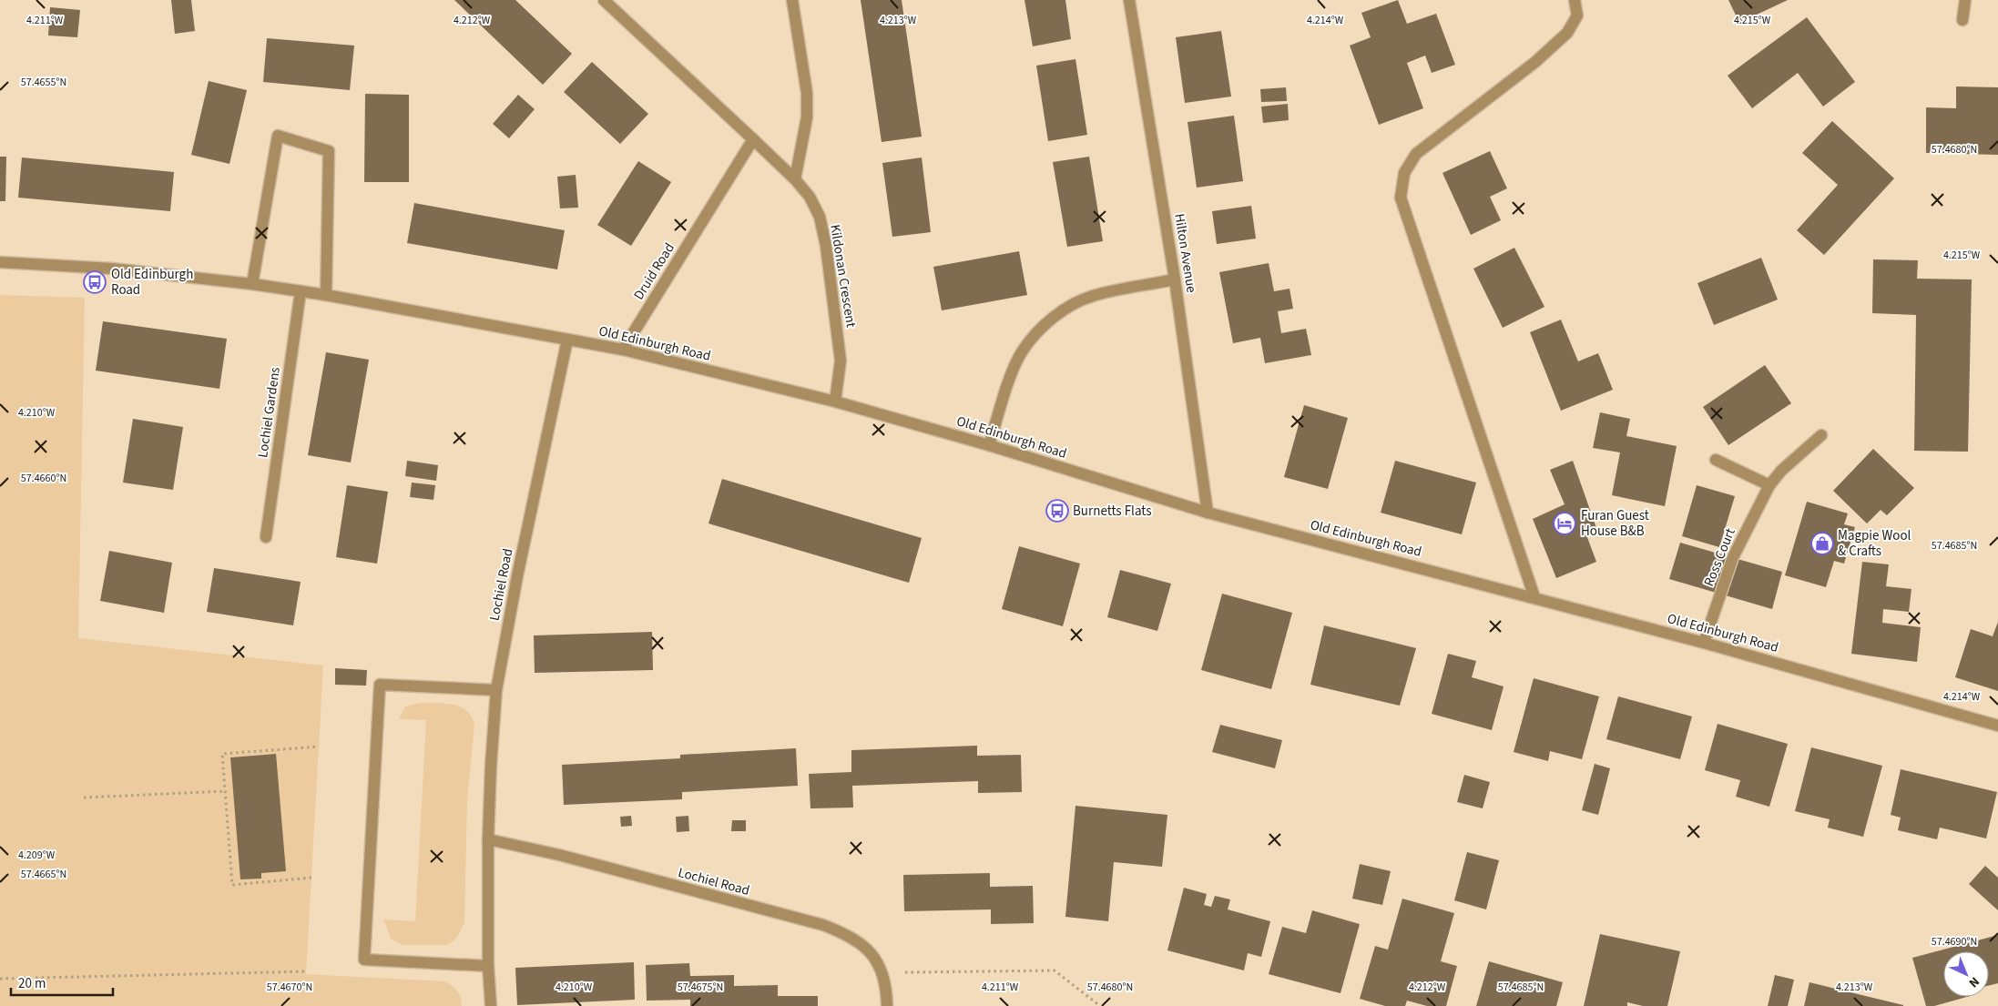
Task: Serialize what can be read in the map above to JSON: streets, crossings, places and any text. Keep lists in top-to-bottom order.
{
  "streets": {
    "street": [
      "Hilton Avenue",
      "Druid Road",
      "Kildonan Crescent",
      "Old Edinburgh Road",
      "Lochiel Gardens",
      "Ross Court",
      "Lochiel Road"
    ]
  },
  "crossings": [
    ["Hilton Avenue", "Old Edinburgh Road"],
    ["Druid Road", "Old Edinburgh Road"],
    ["Kildonan Crescent", "Old Edinburgh Road"],
    ["Old Edinburgh Road", "Lochiel Gardens"],
    ["Old Edinburgh Road", "Ross Court"],
    ["Old Edinburgh Road", "Lochiel Road"]
  ],
  "places": {
    "bus stop": ["Old Edinburgh Road", "Burnetts Flats"],
    "hotel": ["Furan Guest House B&B"],
    "shop": ["Magpie Wool & Crafts"]
  },
  "scale_bar": "20 m",
  "north": "bottom right",
  "coordinates": [
    "4.211°W",
    "4.212°W",
    "4.213°W",
    "4.214°W",
    "4.215°W",
    "57.4655°N",
    "57.4680°N",
    "4.210°W",
    "57.4660°N",
    "57.4685°N",
    "4.209°W",
    "57.4665°N",
    "57.4690°N",
    "57.4670°N",
    "57.4675°N"
  ]
}
